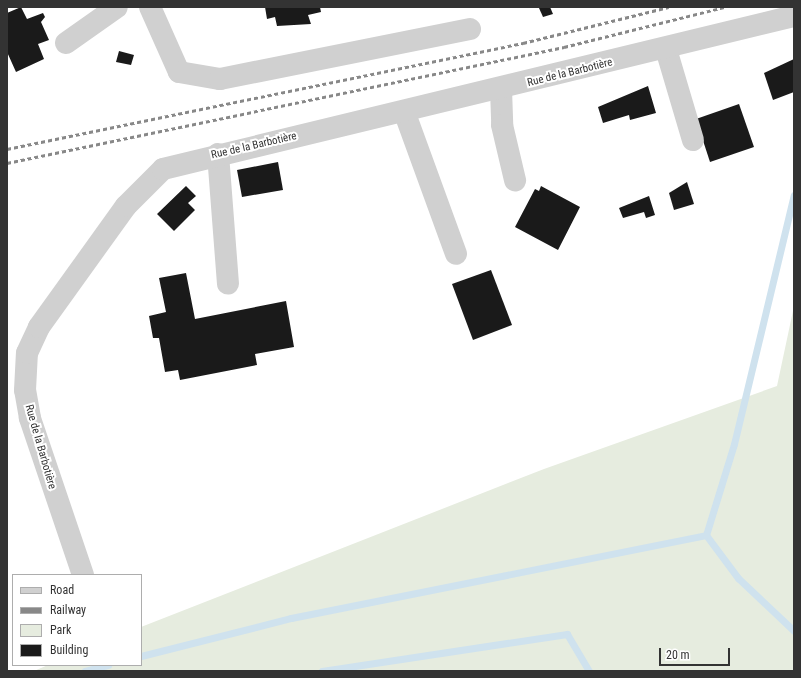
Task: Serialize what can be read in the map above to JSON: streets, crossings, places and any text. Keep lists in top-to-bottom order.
{
  "streets": {
    "street": ["Rue de la Barbotière"]
  },
  "legend": [
    "Road",
    "Railway",
    "Park",
    "Building"
  ],
  "scale_bar": "20 m"
}
